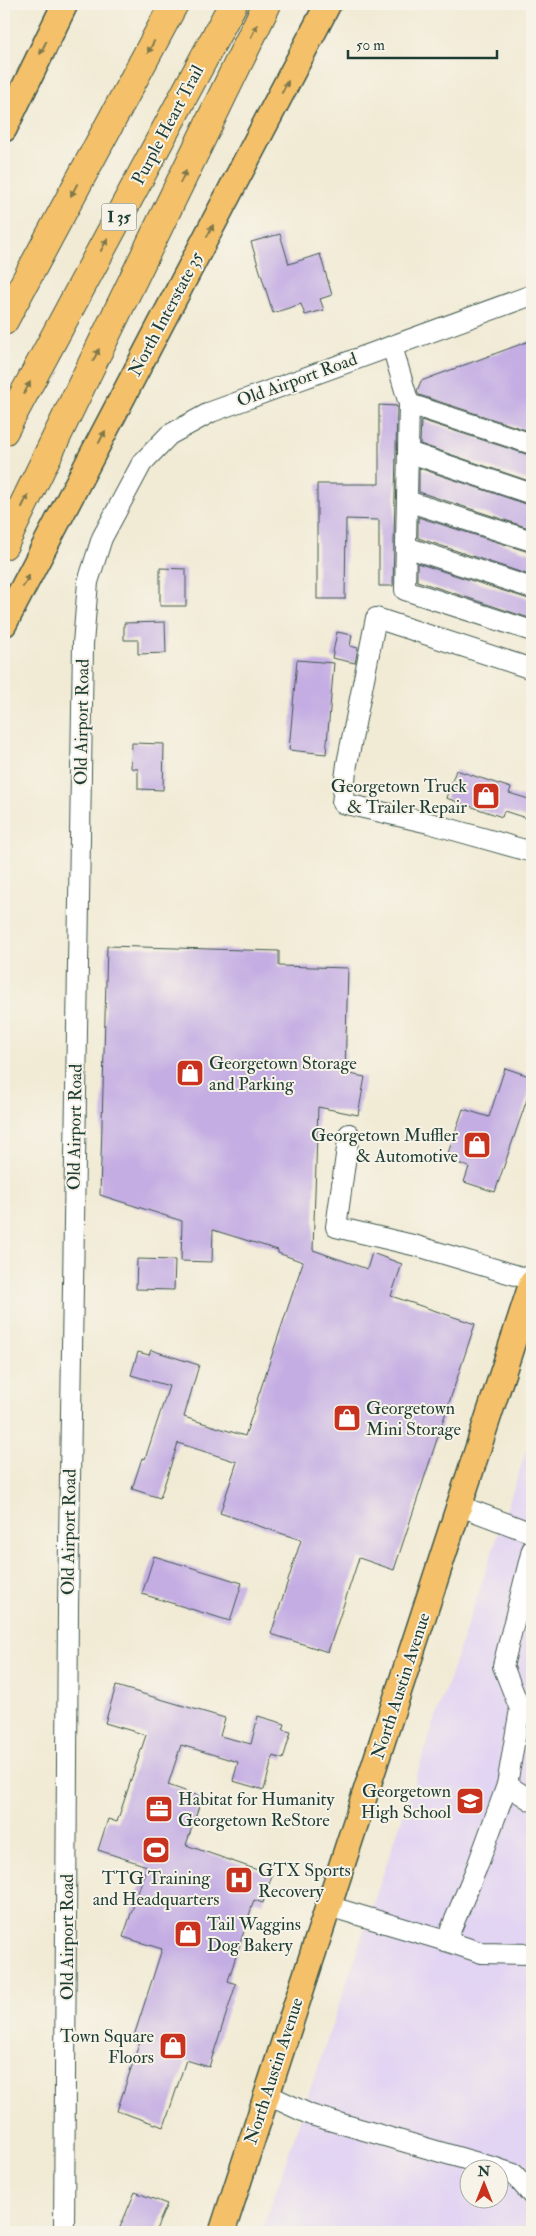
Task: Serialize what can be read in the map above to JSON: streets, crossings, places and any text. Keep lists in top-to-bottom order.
{
  "streets": {
    "highway": ["Purple Heart Trail", "I 35"],
    "main road": ["North Interstate 35", "North Austin Avenue"],
    "street": ["Old Airport Road"]
  },
  "one_way": ["North Interstate 35"],
  "places": {
    "shop": [
      "Georgetown Truck & Trailer Repair",
      "Georgetown Storage and Parking",
      "Georgetown Muffler & Automotive",
      "Georgetown Mini Storage",
      "Tail Waggins Dog Bakery",
      "Town Square Floors"
    ],
    "school or university": ["Georgetown High School"],
    "office": ["Habitat for Humanity Georgetown ReStore"],
    "sports": ["TTG Training and Headquarters"],
    "hospital": ["GTX Sports Recovery"]
  },
  "scale_bar": "50 m",
  "north": "top"
}
